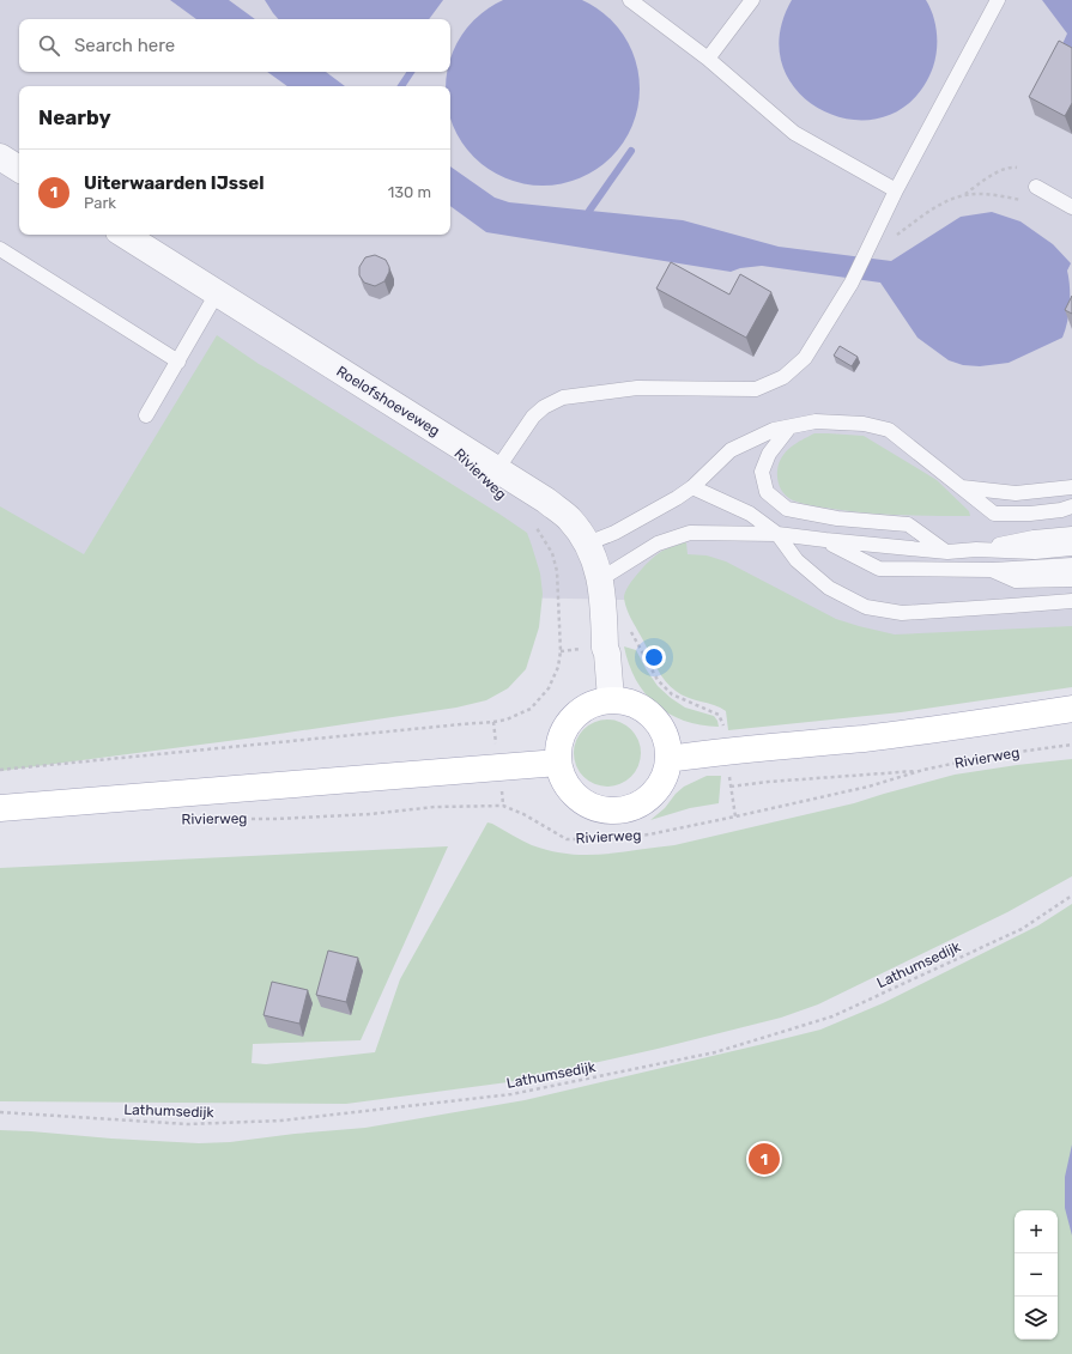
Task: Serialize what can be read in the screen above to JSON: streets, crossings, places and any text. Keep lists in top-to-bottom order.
{
  "streets": {
    "main road": ["Rivierweg"],
    "street": ["Roelofshoeveweg"],
    "path": ["Lathumsedijk"]
  },
  "crossings": [
    ["Roelofshoeveweg", "Rivierweg"]
  ],
  "page": {
    "search": "Search here",
    "heading": "Nearby",
    "list": [
      {
        "mark": "1",
        "name": "Uiterwaarden IJssel",
        "note": "Park",
        "value": "130 m"
      }
    ],
    "pins": "1",
    "map_buttons": ["+", "−"]
  }
}
